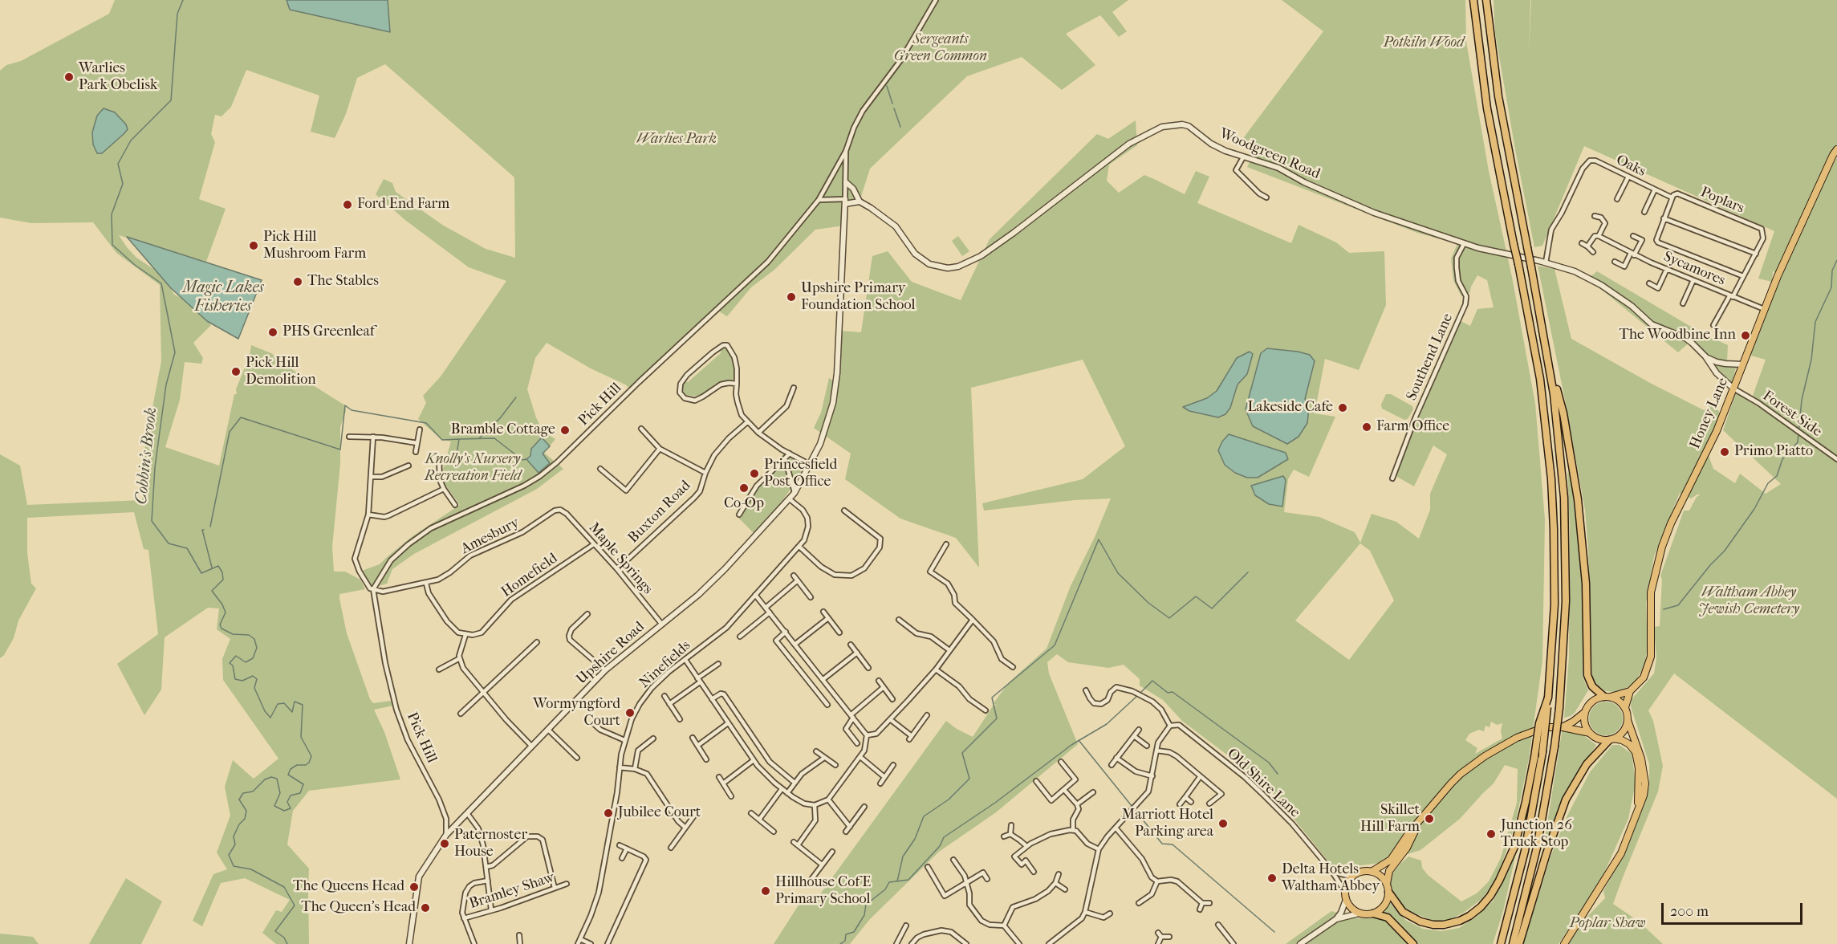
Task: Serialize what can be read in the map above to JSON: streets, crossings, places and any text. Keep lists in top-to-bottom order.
{
  "streets": {
    "main road": ["Honey Lane"],
    "street": [
      "Woodgreen Road",
      "Oaks",
      "Poplars",
      "Sycamores",
      "Southend Lane",
      "Pick Hill",
      "Forest Side",
      "Buxton Road",
      "Amesbury",
      "Maple Springs",
      "Homefield",
      "Upshire Road",
      "Ninefields",
      "Old Shire Lane",
      "Bramley Shaw"
    ]
  },
  "crossings": [
    ["Woodgreen Road", "Oaks"],
    ["Woodgreen Road", "Southend Lane"],
    ["Woodgreen Road", "Honey Lane"],
    ["Woodgreen Road", "Forest Side"],
    ["Oaks", "Poplars"],
    ["Sycamores", "Honey Lane"],
    ["Pick Hill", "Amesbury"],
    ["Pick Hill", "Upshire Road"],
    ["Honey Lane", "Forest Side"],
    ["Buxton Road", "Maple Springs"],
    ["Amesbury", "Maple Springs"],
    ["Maple Springs", "Homefield"],
    ["Maple Springs", "Upshire Road"],
    ["Upshire Road", "Ninefields"]
  ],
  "water": ["Magic Lakes Fisheries", "Cobbin's Brook"],
  "parks": [
    "Sergeants Green Common",
    "Potkiln Wood",
    "Warlies Park",
    "Knolly's Nursery Recreation Field",
    "Waltham Abbey Jewish Cemetery",
    "Poplar Shaw"
  ],
  "places": [
    "Warlies Park Obelisk",
    "Ford End Farm",
    "Pick Hill Mushroom Farm",
    "The Stables",
    "Upshire Primary Foundation School",
    "PHS Greenleaf",
    "The Woodbine Inn",
    "Pick Hill Demolition",
    "Lakeside Cafe",
    "Farm Office",
    "Bramble Cottage",
    "Primo Piatto",
    "Princesfield Post Office",
    "Co-Op",
    "Wormyngford Court",
    "Jubilee Court",
    "Skillet Hill Farm",
    "Marriott Hotel Parking area",
    "Junction 26 Truck Stop",
    "Paternoster House",
    "Delta Hotels Waltham Abbey",
    "The Queens Head",
    "Hillhouse CofE Primary School",
    "The Queen's Head"
  ],
  "scale_bar": "200 m"
}
